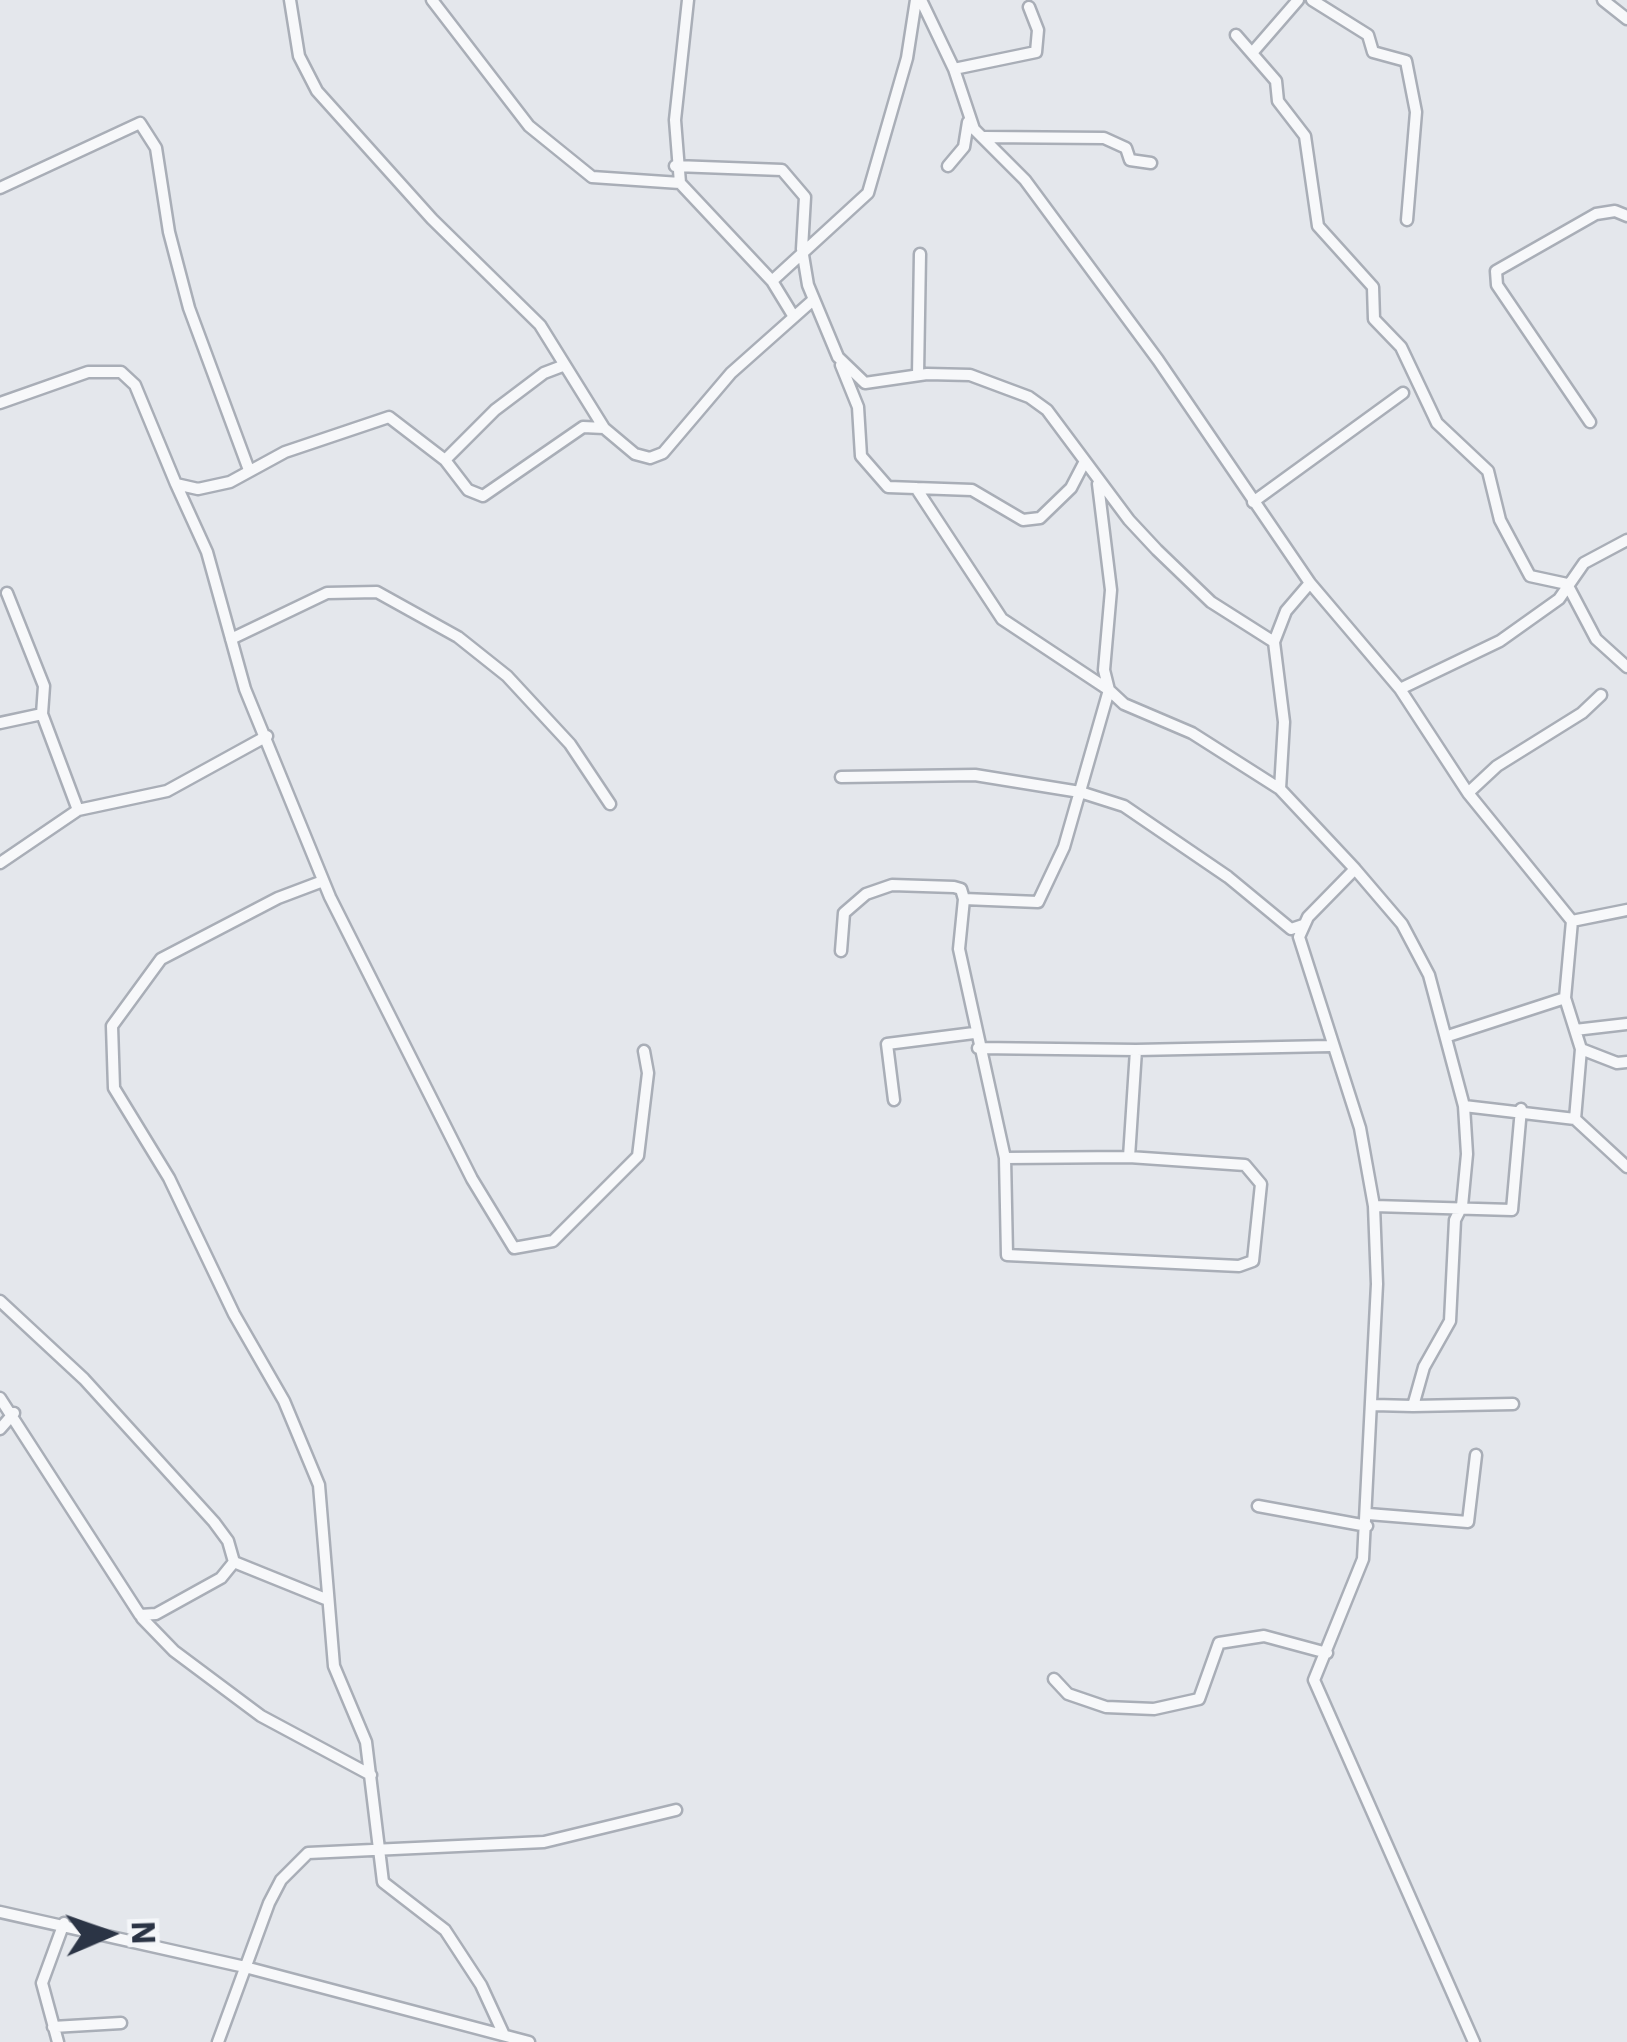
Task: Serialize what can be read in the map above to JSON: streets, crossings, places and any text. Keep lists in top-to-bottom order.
{
  "north": "right"
}
